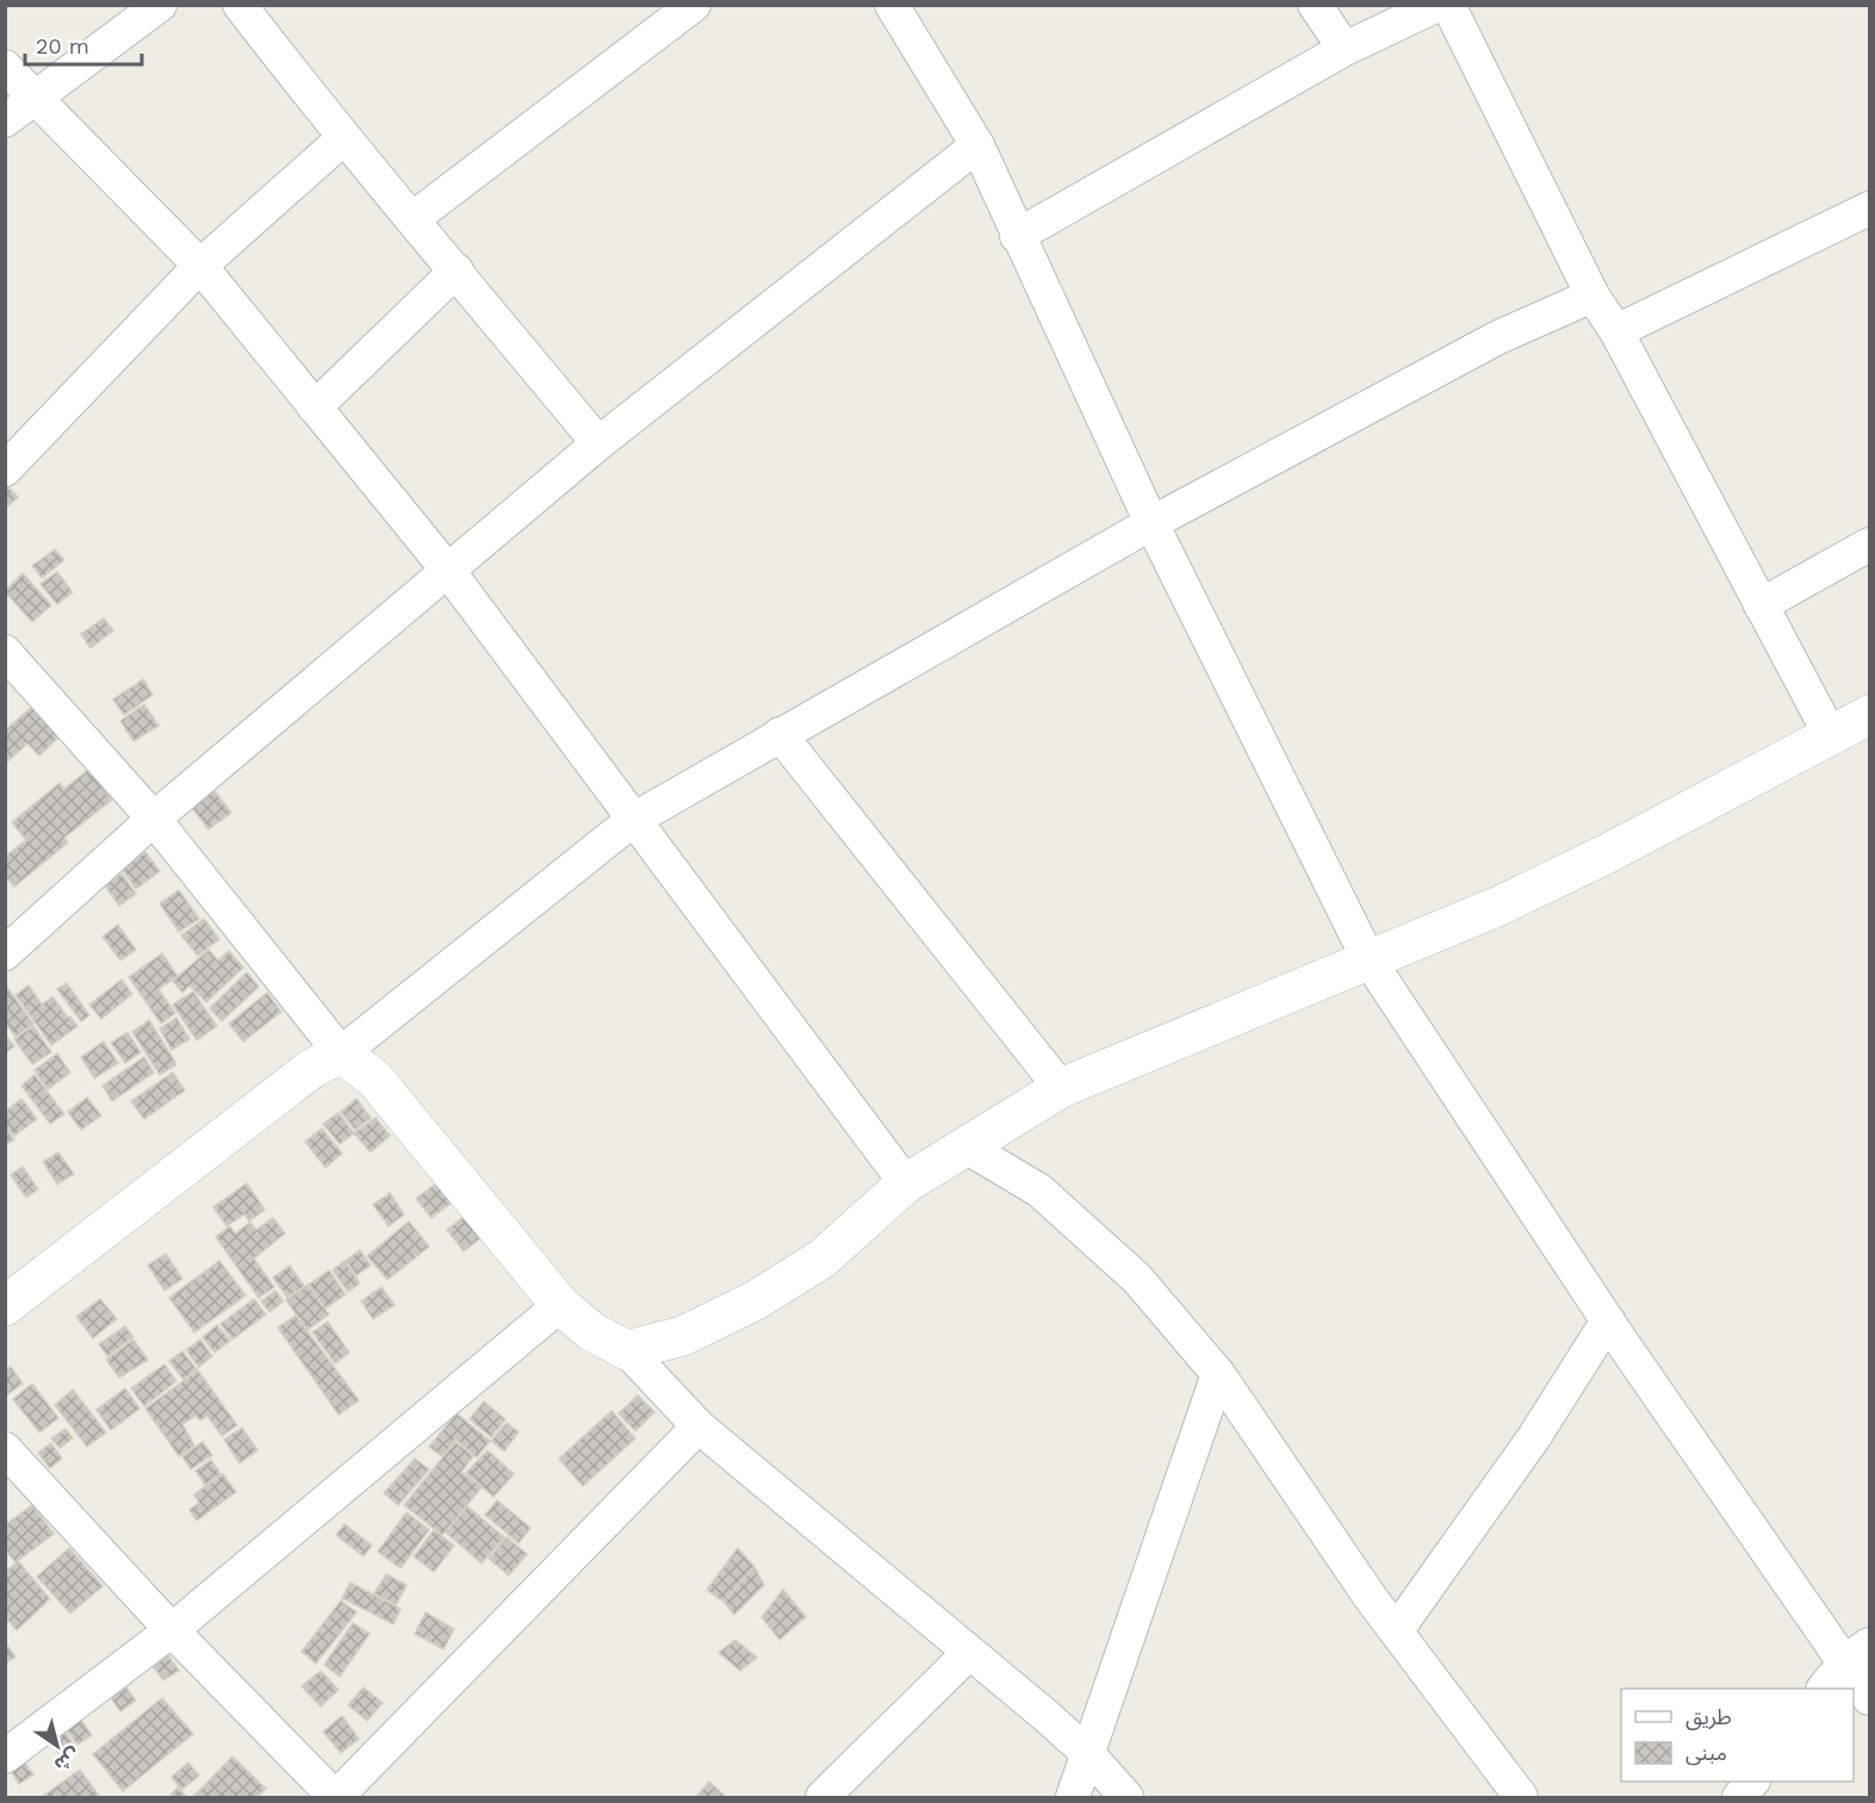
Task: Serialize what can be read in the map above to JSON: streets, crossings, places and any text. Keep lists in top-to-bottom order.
{
  "legend": ["طريق", "مبنى"],
  "scale_bar": "20 m",
  "north": "bottom right"
}
